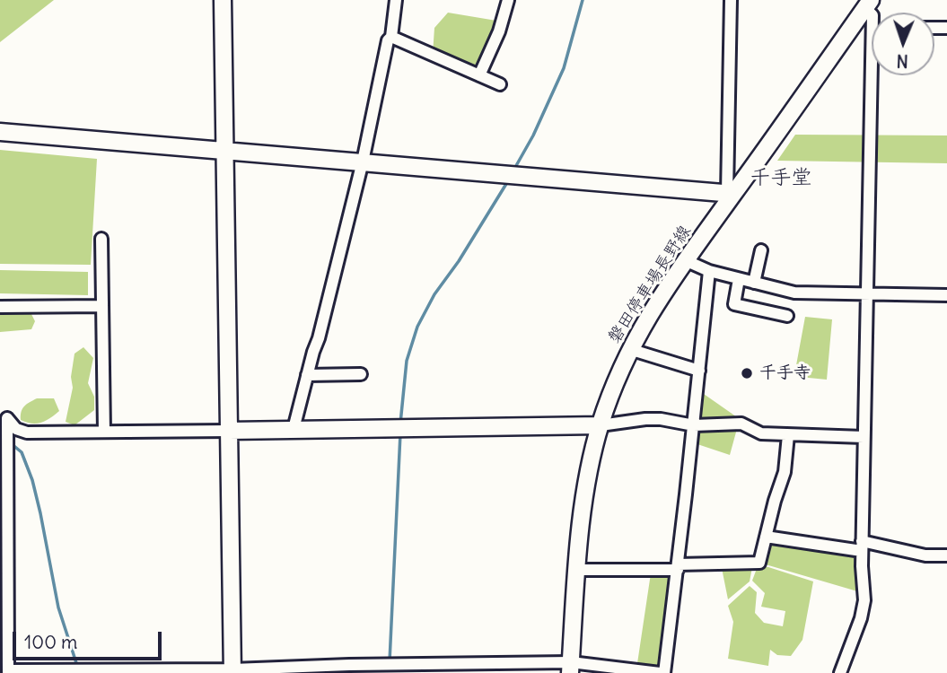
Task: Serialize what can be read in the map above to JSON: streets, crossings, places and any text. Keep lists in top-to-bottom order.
{
  "streets": {
    "street": ["磐田停車場長野線"]
  },
  "districts": ["千手堂"],
  "places": ["千手寺"],
  "scale_bar": "100 m",
  "north": "bottom"
}
